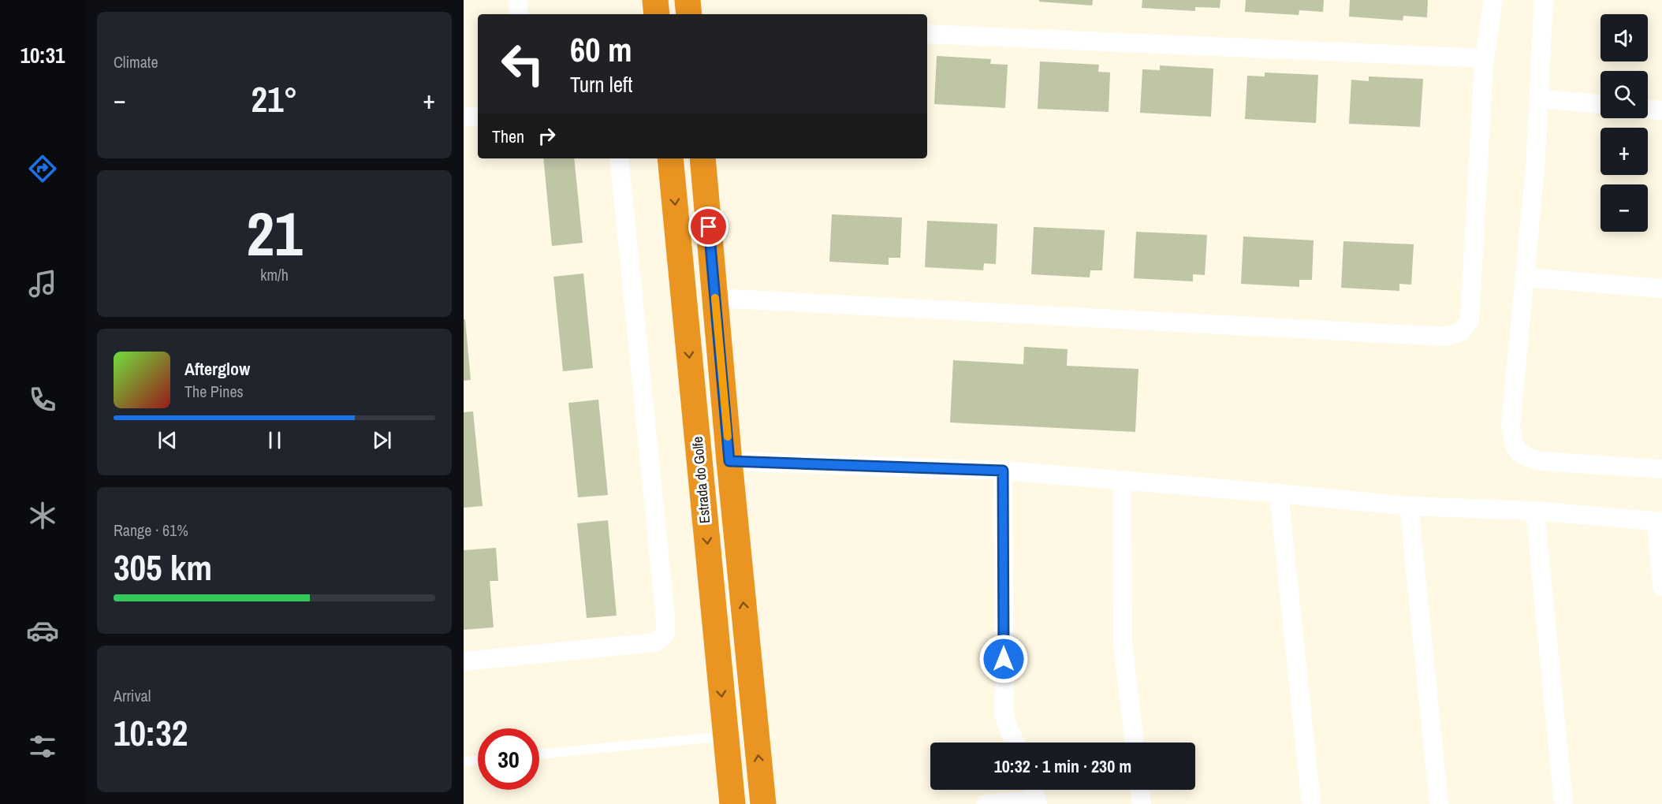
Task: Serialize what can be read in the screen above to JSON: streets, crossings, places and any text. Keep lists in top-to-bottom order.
{
  "streets": {
    "highway": ["Estrada do Golfe"]
  },
  "page": {
    "tabs": "10:31",
    "tile": [
      "Climate",
      ["21", "km/h"],
      ["Range · 61%", "305 km"],
      ["Arrival", "10:32"]
    ],
    "map_buttons": ["+", "−"],
    "turn": ["60 m", "Turn left"],
    "heat": ["−", "21°", "+"],
    "then": "Then",
    "song": ["Afterglow", "The Pines"],
    "limit": "30",
    "trip": "10:32 · 1 min · 230 m"
  }
}
